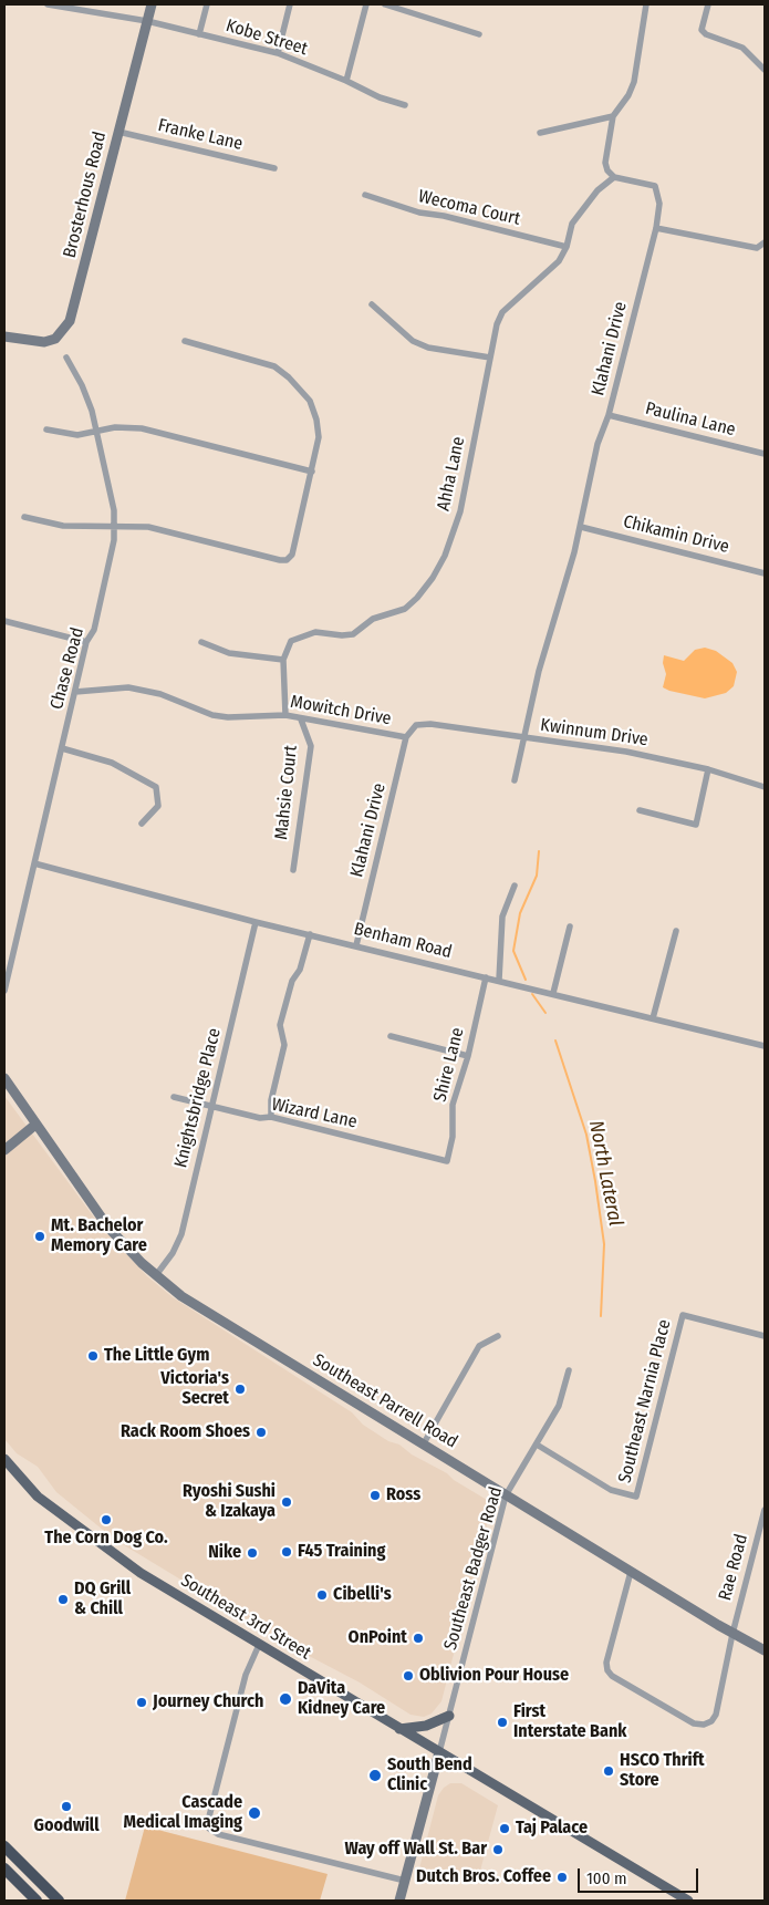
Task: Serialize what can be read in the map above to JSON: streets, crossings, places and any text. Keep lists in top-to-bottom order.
{
  "streets": {
    "main road": ["Southeast 3rd Street"],
    "street": [
      "Kobe Street",
      "Franke Lane",
      "Brosterhous Road",
      "Wecoma Court",
      "Klahani Drive",
      "Paulina Lane",
      "Ahha Lane",
      "Chikamin Drive",
      "Chase Road",
      "Mowitch Drive",
      "Kwinnum Drive",
      "Mahsie Court",
      "Benham Road",
      "Shire Lane",
      "Knightsbridge Place",
      "Wizard Lane",
      "Southeast Parrell Road",
      "Southeast Narnia Place",
      "Rae Road",
      "Southeast Badger Road"
    ]
  },
  "crossings": [
    ["Kobe Street", "Brosterhous Road"],
    ["Franke Lane", "Brosterhous Road"],
    ["Wecoma Court", "Ahha Lane"],
    ["Klahani Drive", "Paulina Lane"],
    ["Klahani Drive", "Ahha Lane"],
    ["Klahani Drive", "Chikamin Drive"],
    ["Klahani Drive", "Mowitch Drive"],
    ["Klahani Drive", "Kwinnum Drive"],
    ["Klahani Drive", "Benham Road"],
    ["Chase Road", "Mowitch Drive"],
    ["Chase Road", "Benham Road"],
    ["Mowitch Drive", "Mahsie Court"],
    ["Benham Road", "Shire Lane"],
    ["Benham Road", "Knightsbridge Place"],
    ["Shire Lane", "Wizard Lane"],
    ["Knightsbridge Place", "Wizard Lane"],
    ["Knightsbridge Place", "Southeast Parrell Road"],
    ["Southeast Parrell Road", "Rae Road"],
    ["Southeast Parrell Road", "Southeast Badger Road"],
    ["Southeast Narnia Place", "Southeast Badger Road"],
    ["Southeast Badger Road", "Southeast 3rd Street"]
  ],
  "water": ["North Lateral"],
  "places": [
    "Mt. Bachelor Memory Care",
    "The Little Gym",
    "Victoria's Secret",
    "Rack Room Shoes",
    "Ross",
    "Ryoshi Sushi & Izakaya",
    "The Corn Dog Co.",
    "F45 Training",
    "Nike",
    "Cibelli's",
    "DQ Grill & Chill",
    "OnPoint",
    "Oblivion Pour House",
    "DaVita Kidney Care",
    "Journey Church",
    "First Interstate Bank",
    "HSCO Thrift Store",
    "South Bend Clinic",
    "Goodwill",
    "Cascade Medical Imaging",
    "Taj Palace",
    "Way off Wall St. Bar",
    "Dutch Bros. Coffee"
  ],
  "scale_bar": "100 m"
}
